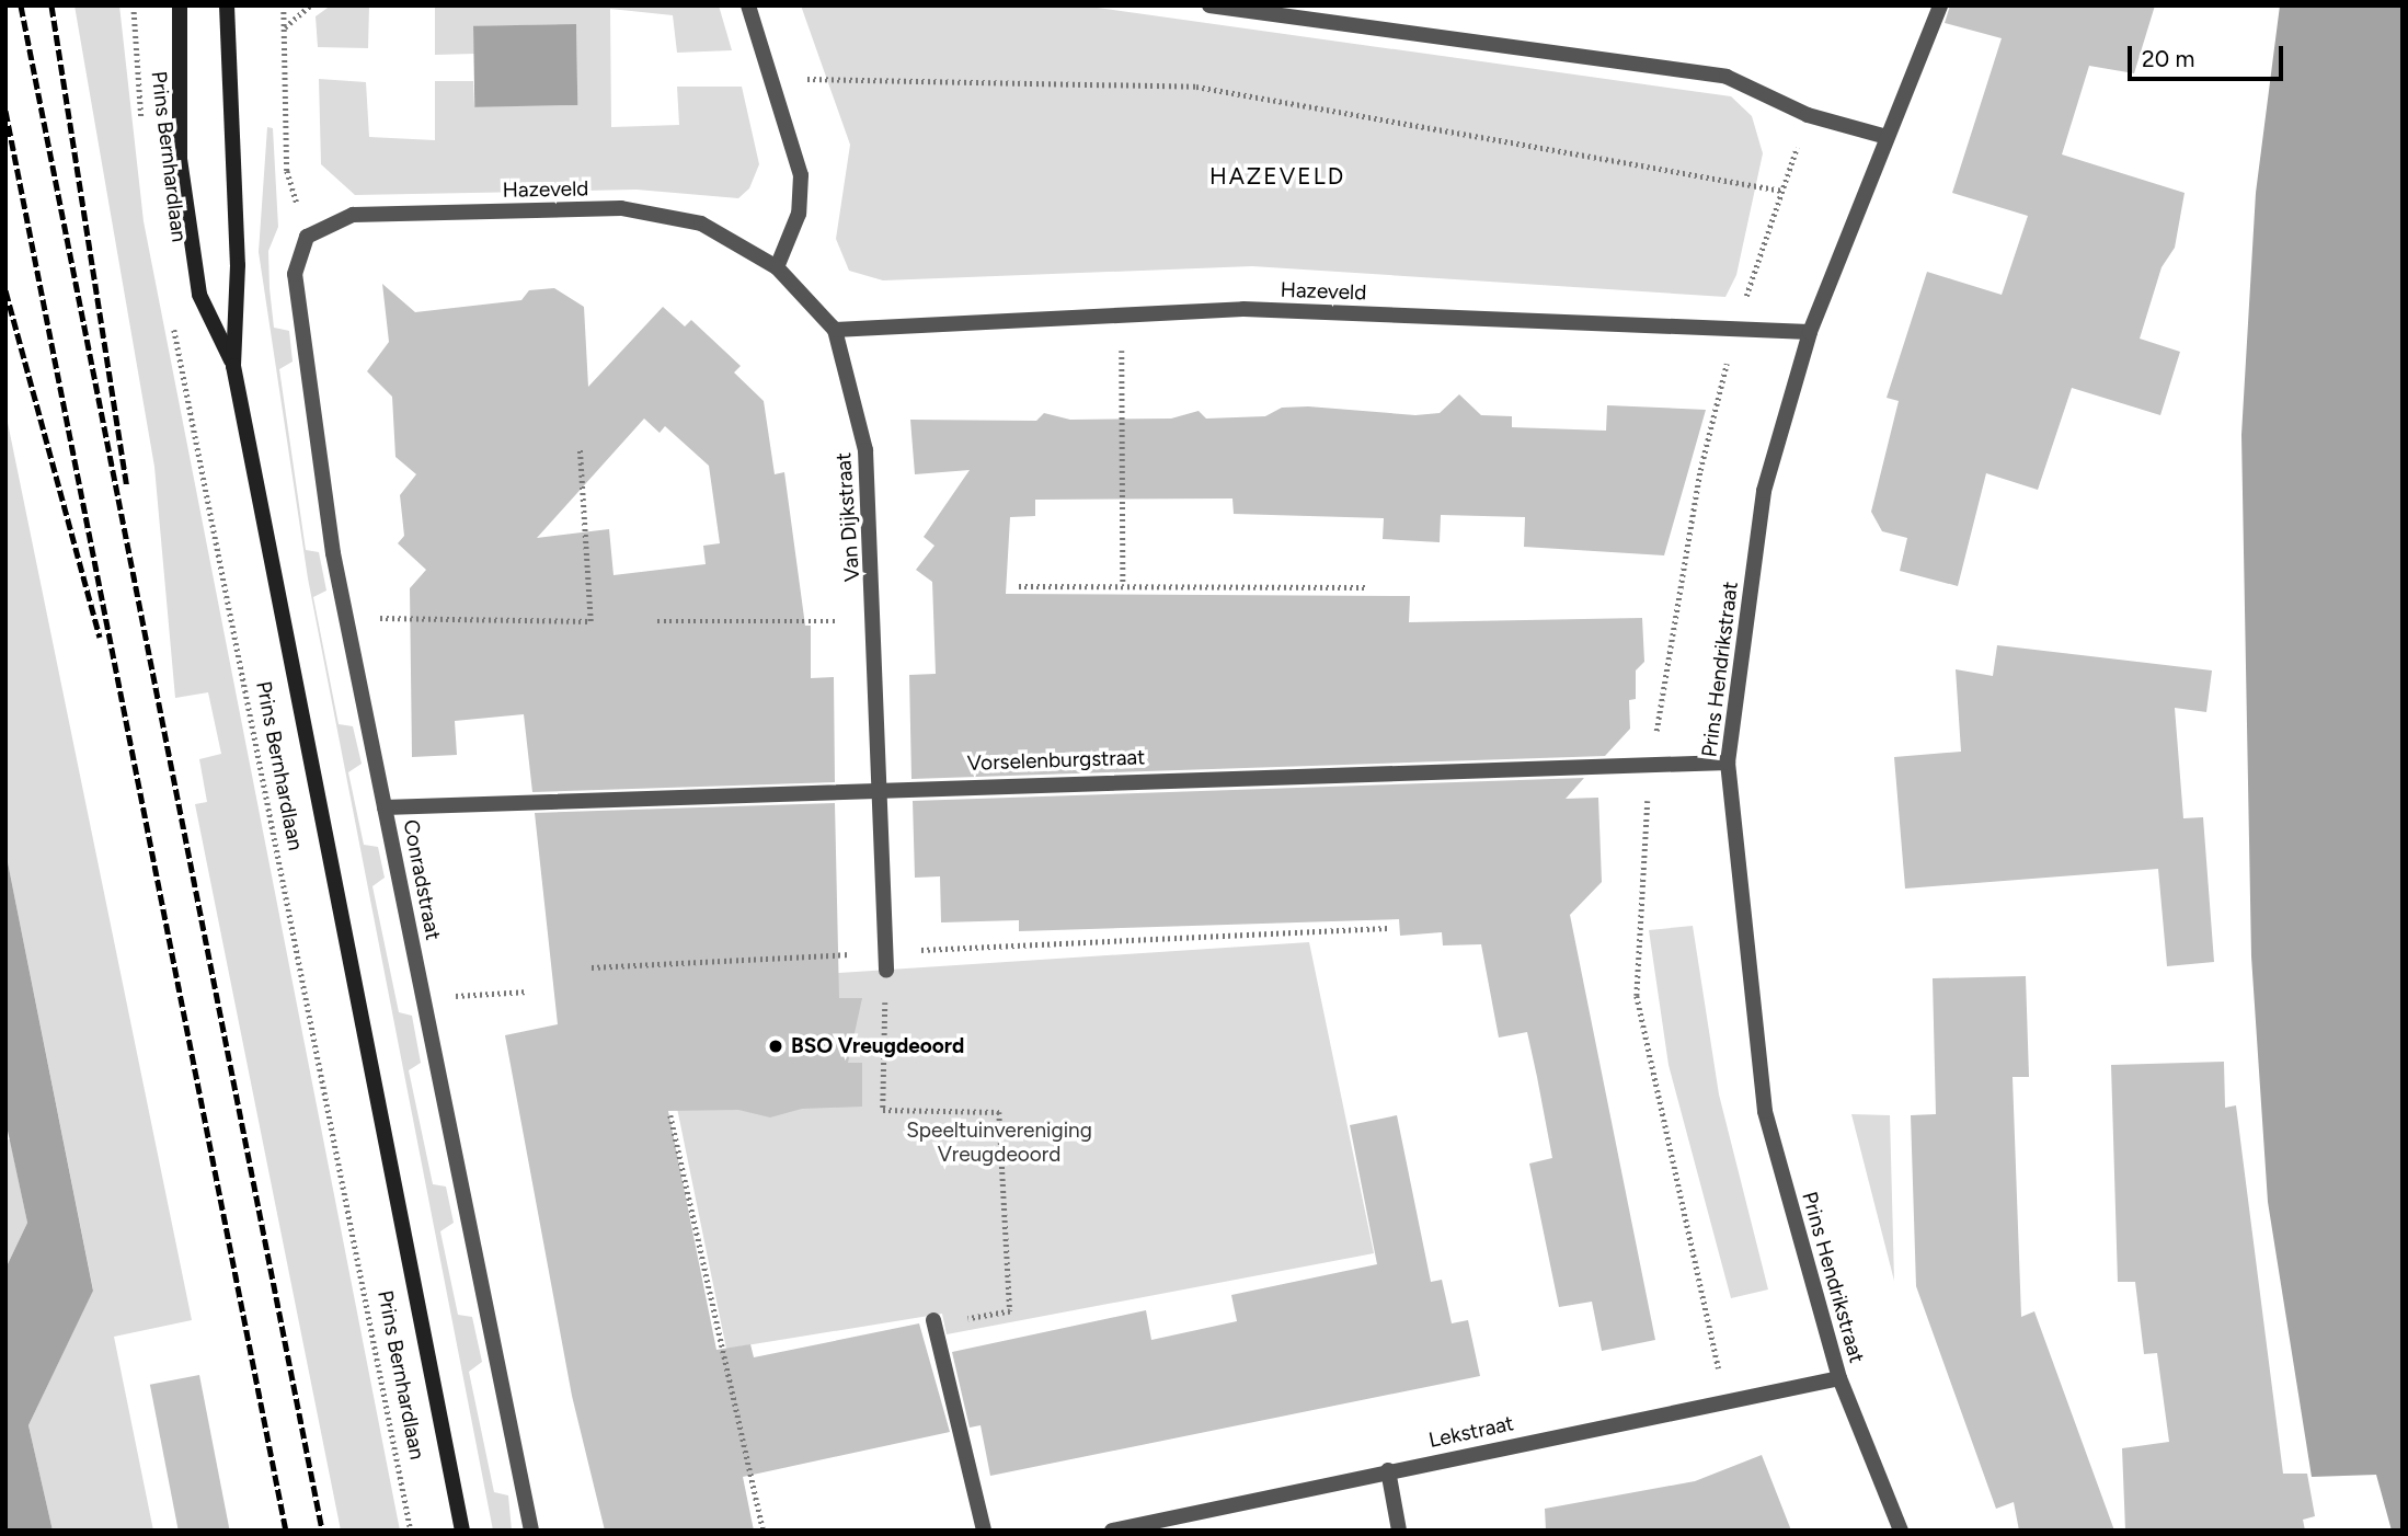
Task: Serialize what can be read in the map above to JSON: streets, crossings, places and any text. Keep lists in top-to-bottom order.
{
  "streets": {
    "main road": ["Prins Bernhardlaan"],
    "street": [
      "Hazeveld",
      "Van Dijkstraat",
      "Prins Hendrikstraat",
      "Vorselenburgstraat",
      "Conradstraat",
      "Lekstraat"
    ]
  },
  "crossings": [
    ["Hazeveld", "Van Dijkstraat"],
    ["Hazeveld", "Prins Hendrikstraat"],
    ["Hazeveld", "Conradstraat"],
    ["Van Dijkstraat", "Vorselenburgstraat"],
    ["Prins Hendrikstraat", "Vorselenburgstraat"],
    ["Prins Hendrikstraat", "Lekstraat"],
    ["Vorselenburgstraat", "Conradstraat"]
  ],
  "districts": ["HAZEVELD"],
  "parks": ["Speeltuinvereniging Vreugdeoord"],
  "places": ["BSO Vreugdeoord"],
  "scale_bar": "20 m"
}
